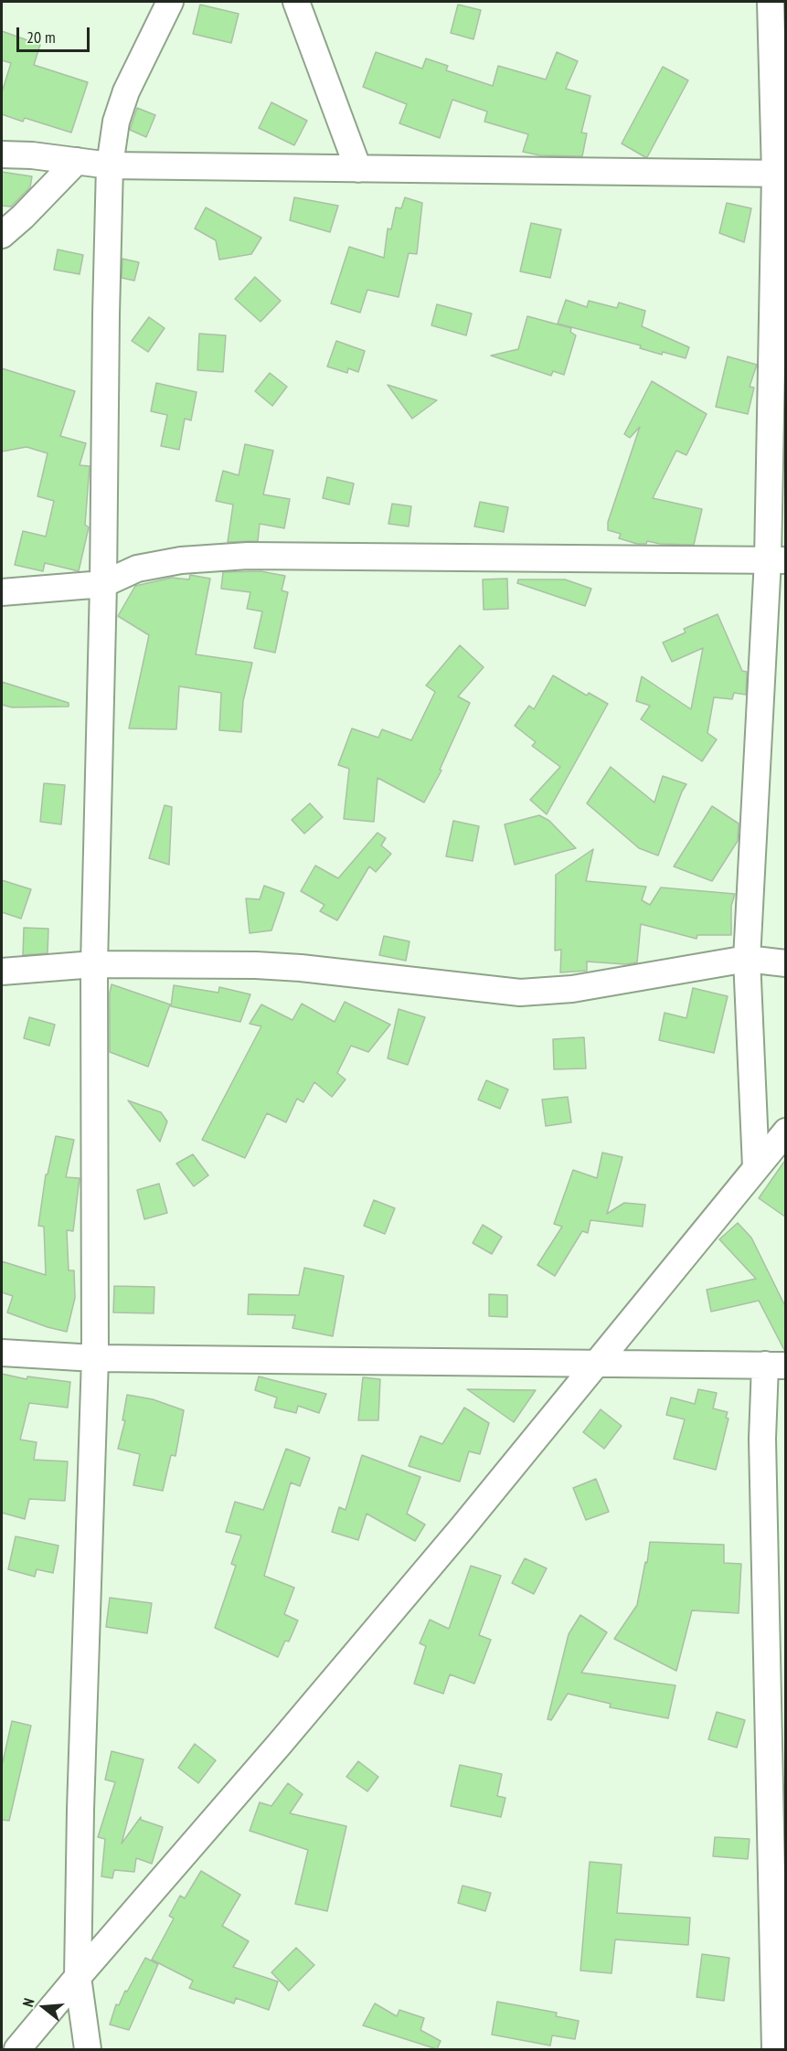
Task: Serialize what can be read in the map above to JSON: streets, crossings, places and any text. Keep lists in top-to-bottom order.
{
  "scale_bar": "20 m",
  "north": "left"
}
